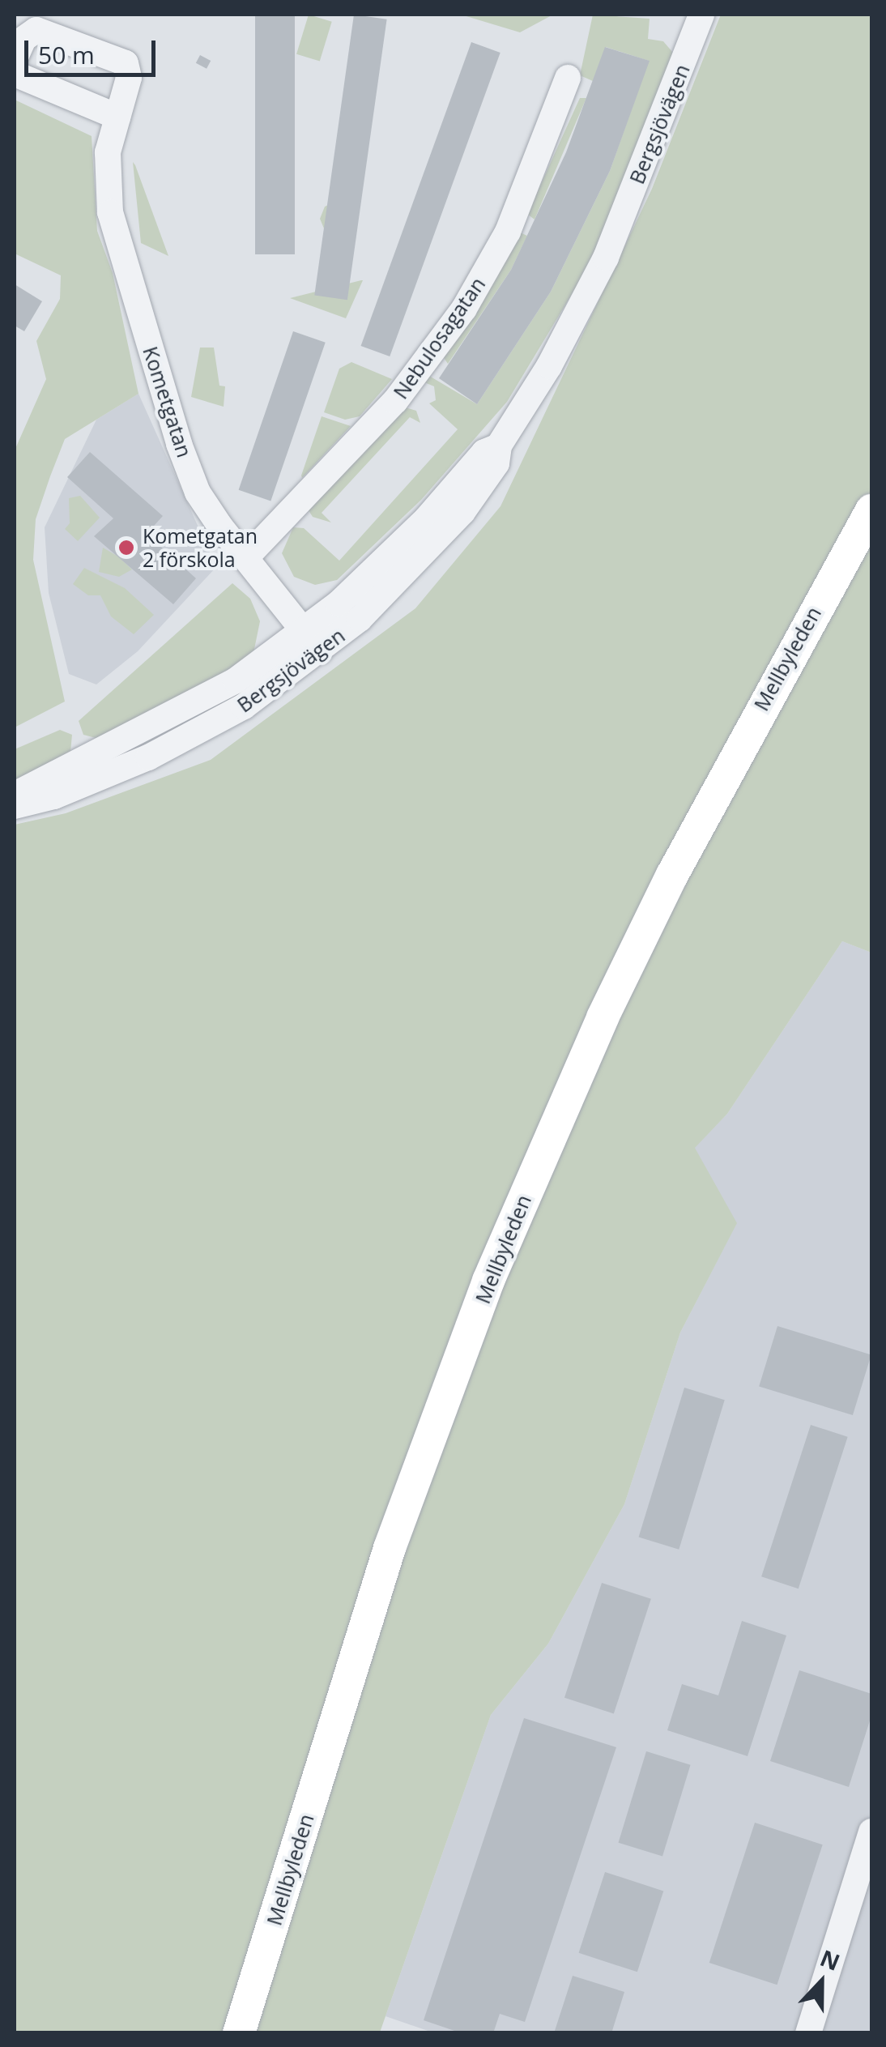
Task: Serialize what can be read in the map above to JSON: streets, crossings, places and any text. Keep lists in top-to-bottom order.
{
  "streets": {
    "main road": ["Mellbyleden"],
    "street": ["Bergsjövägen", "Nebulosagatan", "Kometgatan"]
  },
  "crossings": [
    ["Bergsjövägen", "Kometgatan"],
    ["Nebulosagatan", "Kometgatan"]
  ],
  "places": ["Kometgatan 2 förskola"],
  "scale_bar": "50 m",
  "north": "top"
}
